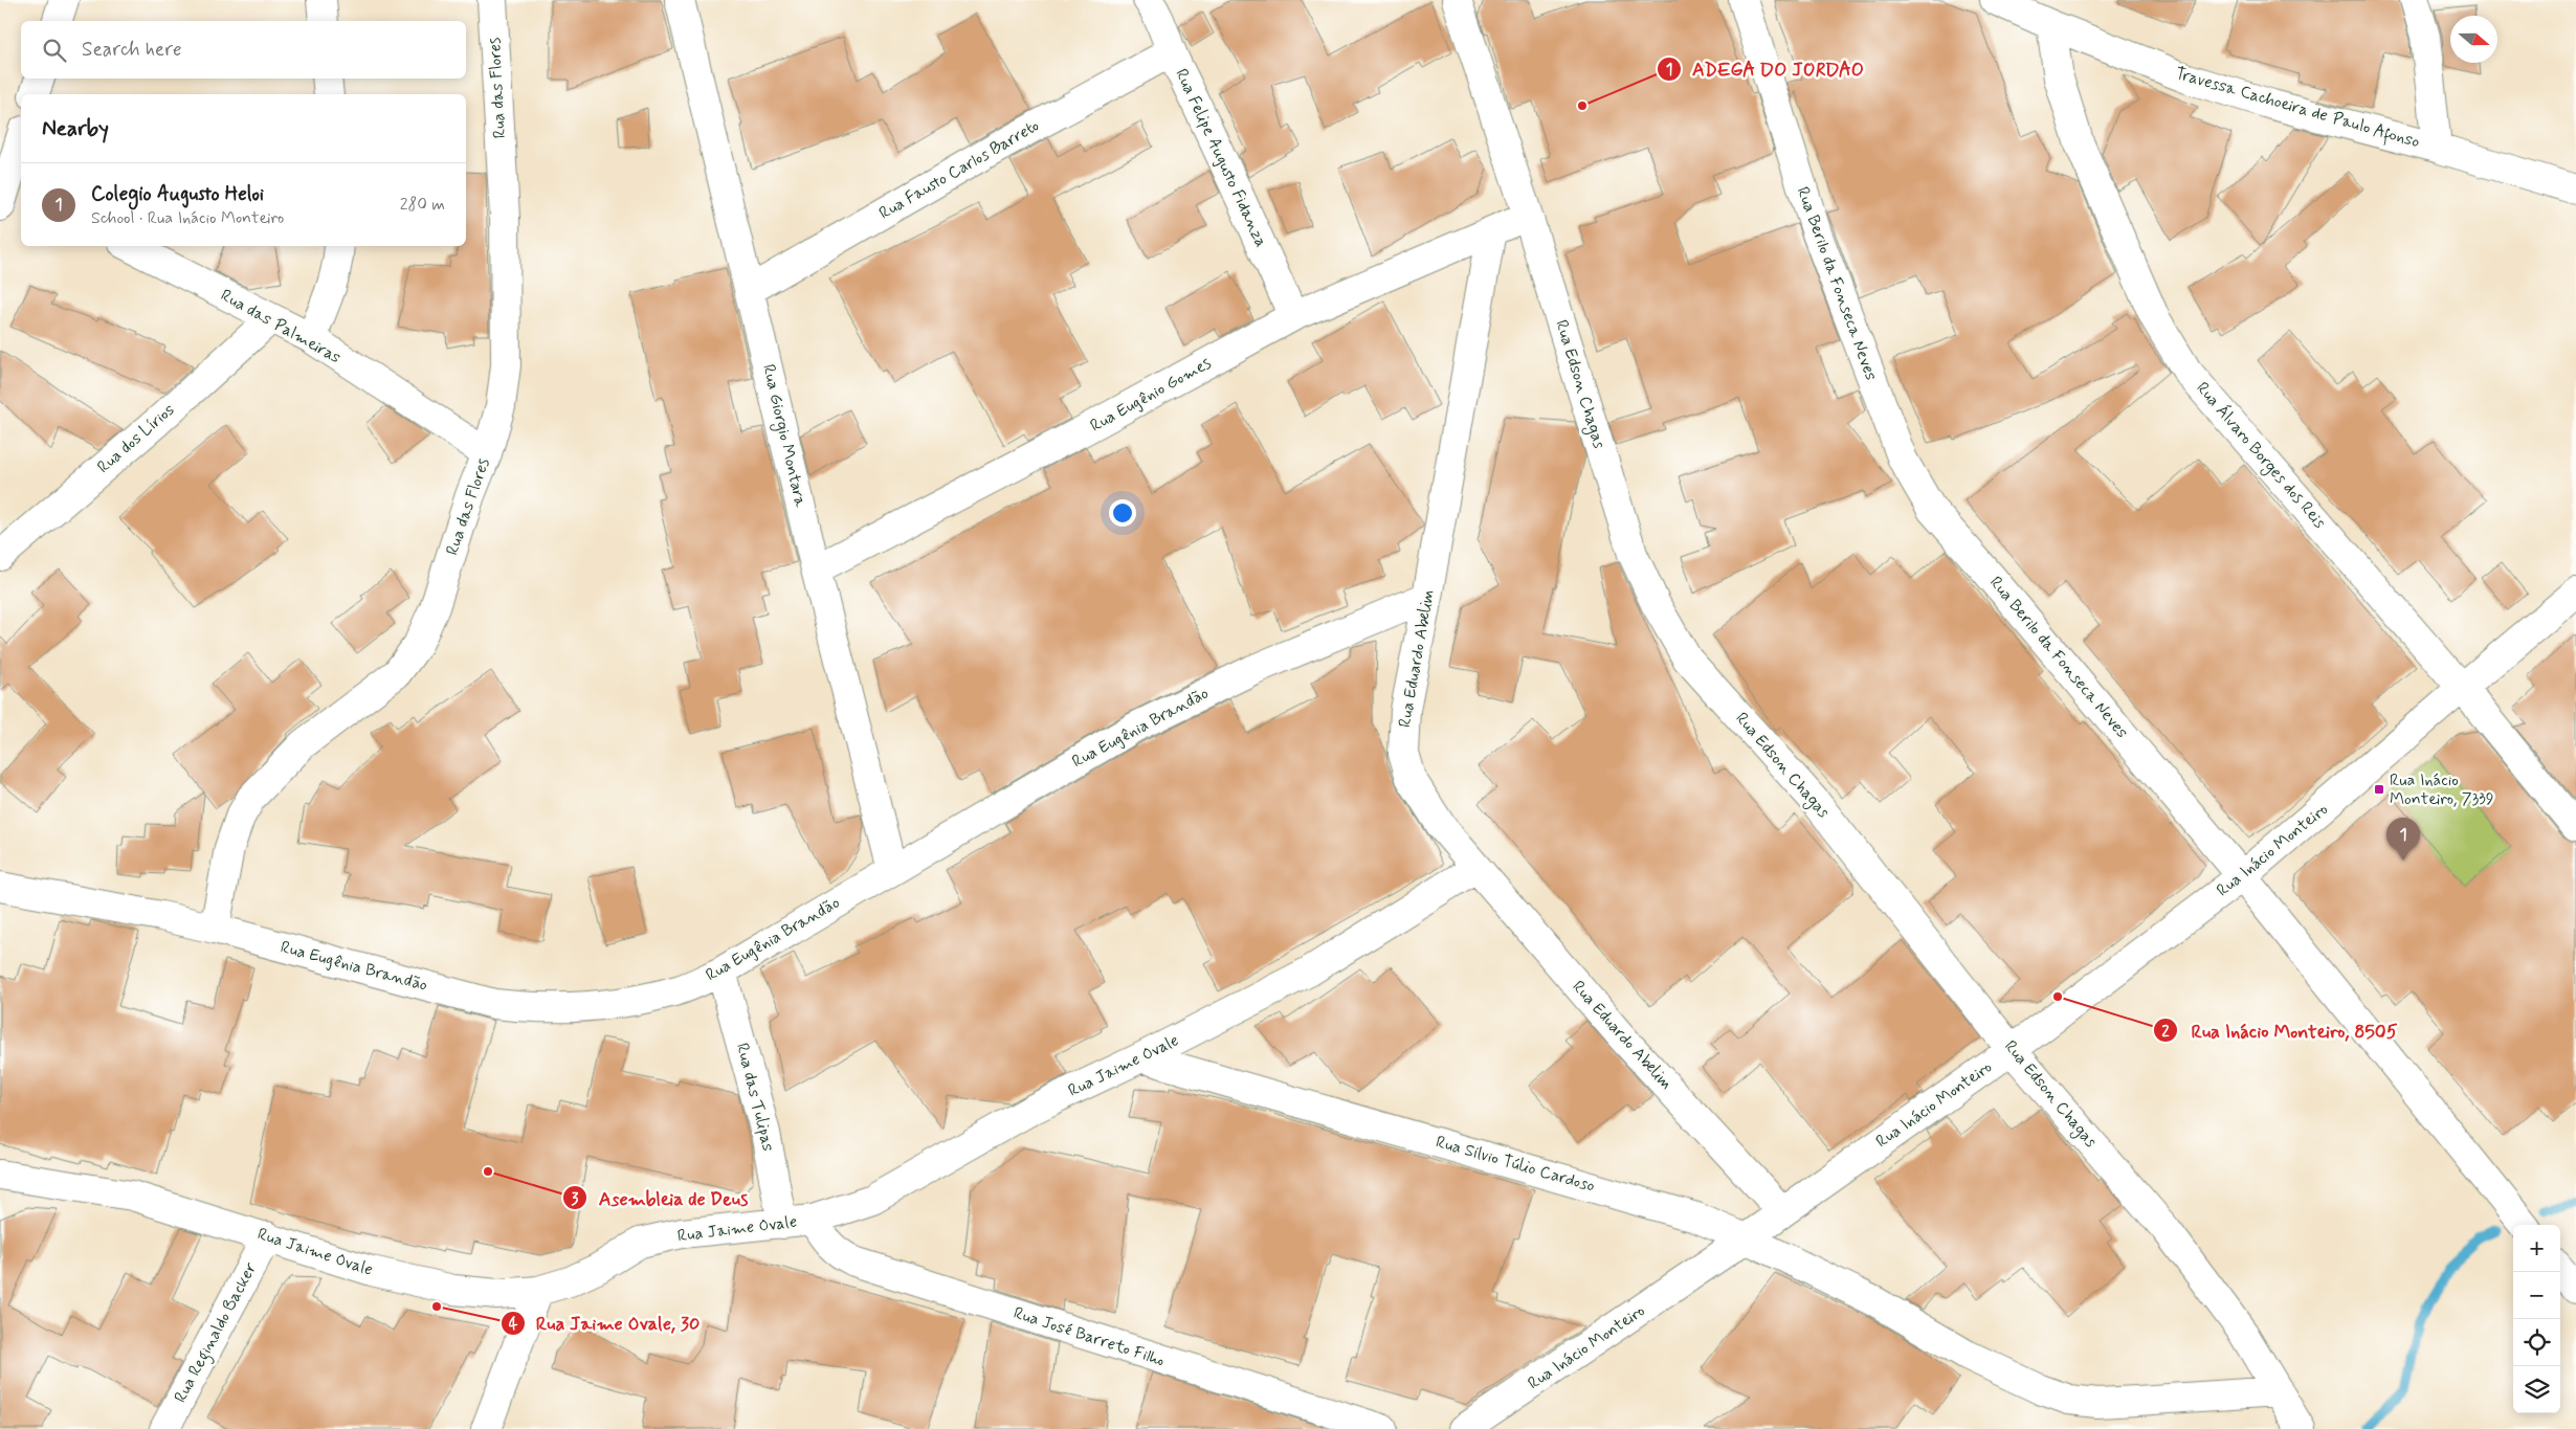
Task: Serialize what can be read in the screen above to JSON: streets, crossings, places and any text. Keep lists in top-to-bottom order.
{
  "streets": {
    "street": [
      "Rua das Flores",
      "Travessa Cachoeira de Paulo Afonso",
      "Rua Felipe Augusto Fidanza",
      "Rua Fausto Carlos Barreto",
      "Rua Berilo da Fonseca Neves",
      "Rua das Palmeiras",
      "Rua Edson Chagas",
      "Rua Eugênio Gomes",
      "Rua Giorgio Montara",
      "Rua dos Lírios",
      "Rua Álvaro Borges dos Reis",
      "Rua Eduardo Abelim",
      "Rua Eugênia Brandão",
      "Rua Inácio Monteiro",
      "Rua Jaime Ovale",
      "Rua das Tulipas",
      "Rua Silvio Túlio Cardoso",
      "Rua Reginaldo Backer",
      "Rua José Barreto Filho"
    ]
  },
  "crossings": [
    ["Rua das Flores", "Rua das Palmeiras"],
    ["Rua das Flores", "Rua Eugênia Brandão"],
    ["Travessa Cachoeira de Paulo Afonso", "Rua Álvaro Borges dos Reis"],
    ["Rua Felipe Augusto Fidanza", "Rua Fausto Carlos Barreto"],
    ["Rua Felipe Augusto Fidanza", "Rua Eugênio Gomes"],
    ["Rua Fausto Carlos Barreto", "Rua Giorgio Montara"],
    ["Rua Berilo da Fonseca Neves", "Rua Inácio Monteiro"],
    ["Rua das Palmeiras", "Rua dos Lírios"],
    ["Rua Edson Chagas", "Rua Inácio Monteiro"],
    ["Rua Edson Chagas", "Rua Silvio Túlio Cardoso"],
    ["Rua Eugênio Gomes", "Rua Giorgio Montara"],
    ["Rua Eugênio Gomes", "Rua Eduardo Abelim"],
    ["Rua Giorgio Montara", "Rua Eugênia Brandão"],
    ["Rua Álvaro Borges dos Reis", "Rua Inácio Monteiro"],
    ["Rua Eduardo Abelim", "Rua Eugênia Brandão"],
    ["Rua Eduardo Abelim", "Rua Inácio Monteiro"],
    ["Rua Eduardo Abelim", "Rua Jaime Ovale"],
    ["Rua Eugênia Brandão", "Rua das Tulipas"],
    ["Rua Inácio Monteiro", "Rua Silvio Túlio Cardoso"],
    ["Rua Jaime Ovale", "Rua das Tulipas"],
    ["Rua Jaime Ovale", "Rua Silvio Túlio Cardoso"],
    ["Rua Jaime Ovale", "Rua Reginaldo Backer"],
    ["Rua Jaime Ovale", "Rua José Barreto Filho"]
  ],
  "places": {
    "other": [
      "ADEGA DO JORDAO",
      "Rua Inácio Monteiro, 8505",
      "Asembleia de Deus",
      "Rua Jaime Ovale, 30"
    ],
    "transit": ["Rua Inácio Monteiro, 7339"]
  },
  "north": "right",
  "page": {
    "search": "Search here",
    "heading": "Nearby",
    "list": [
      {
        "mark": "1",
        "name": "Colegio Augusto Heloi",
        "note": "School · Rua Inácio Monteiro",
        "value": "280 m"
      }
    ],
    "pins": "1",
    "map_buttons": ["+", "−"]
  }
}
